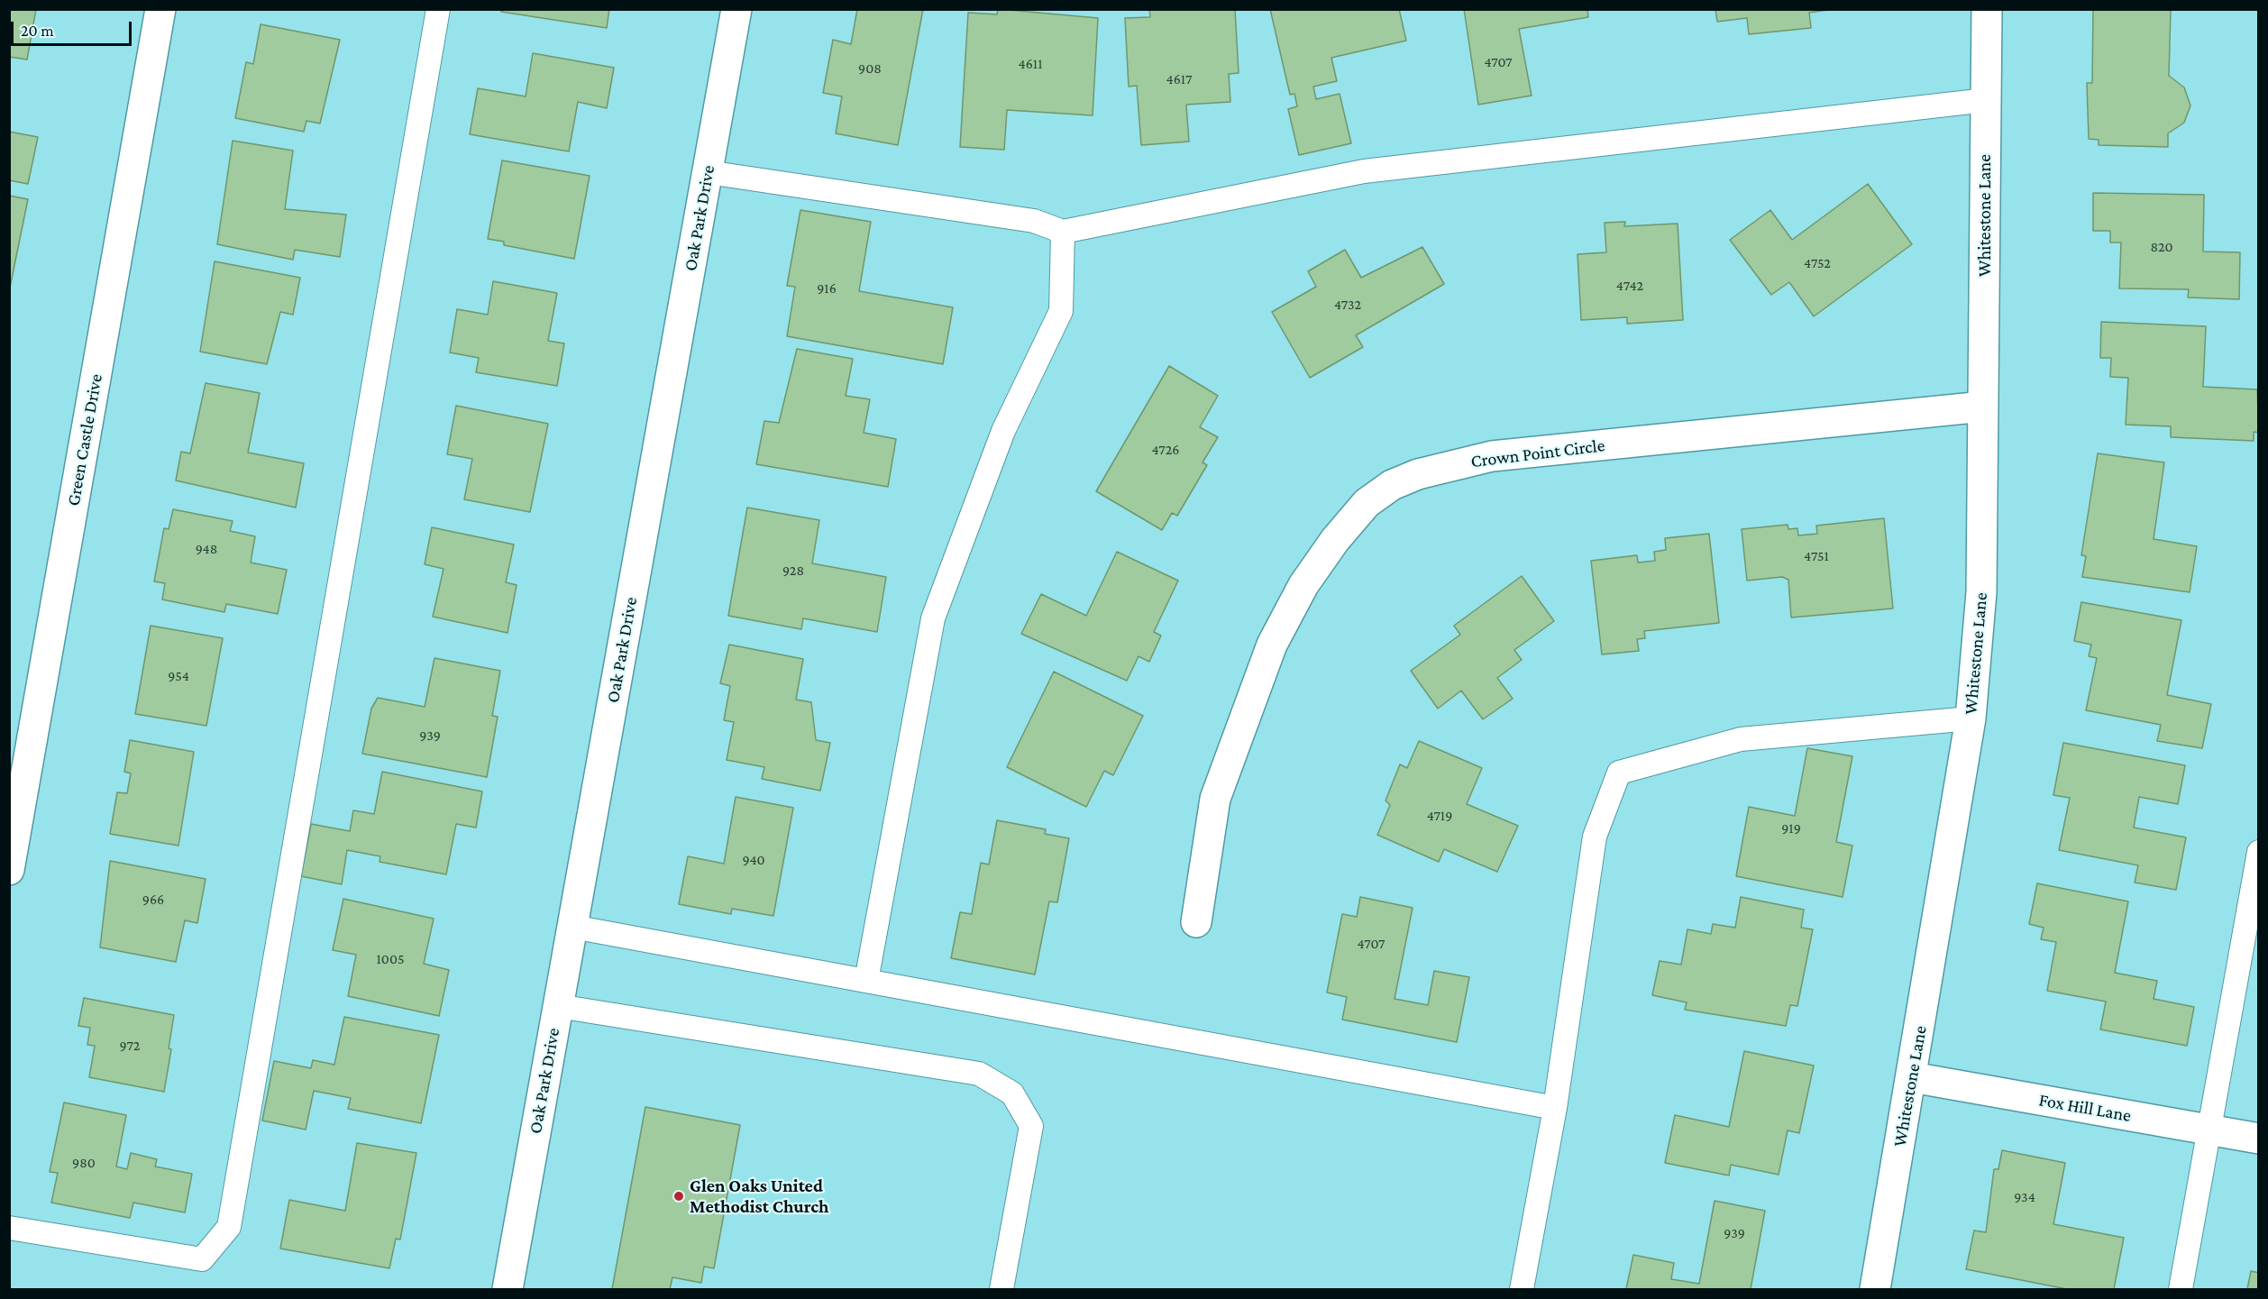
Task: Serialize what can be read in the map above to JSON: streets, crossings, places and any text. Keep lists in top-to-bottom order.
{
  "streets": {
    "street": [
      "Whitestone Lane",
      "Oak Park Drive",
      "Green Castle Drive",
      "Crown Point Circle",
      "Fox Hill Lane"
    ]
  },
  "crossings": [
    ["Whitestone Lane", "Crown Point Circle"],
    ["Whitestone Lane", "Fox Hill Lane"]
  ],
  "places": ["Glen Oaks United Methodist Church"],
  "house_numbers": [
    "4707",
    "4611",
    "908",
    "4617",
    "820",
    "4752",
    "4742",
    "916",
    "4732",
    "4726",
    "948",
    "4751",
    "928",
    "954",
    "939",
    "4719",
    "919",
    "940",
    "966",
    "4707",
    "1005",
    "972",
    "980",
    "934",
    "939"
  ],
  "scale_bar": "20 m"
}
